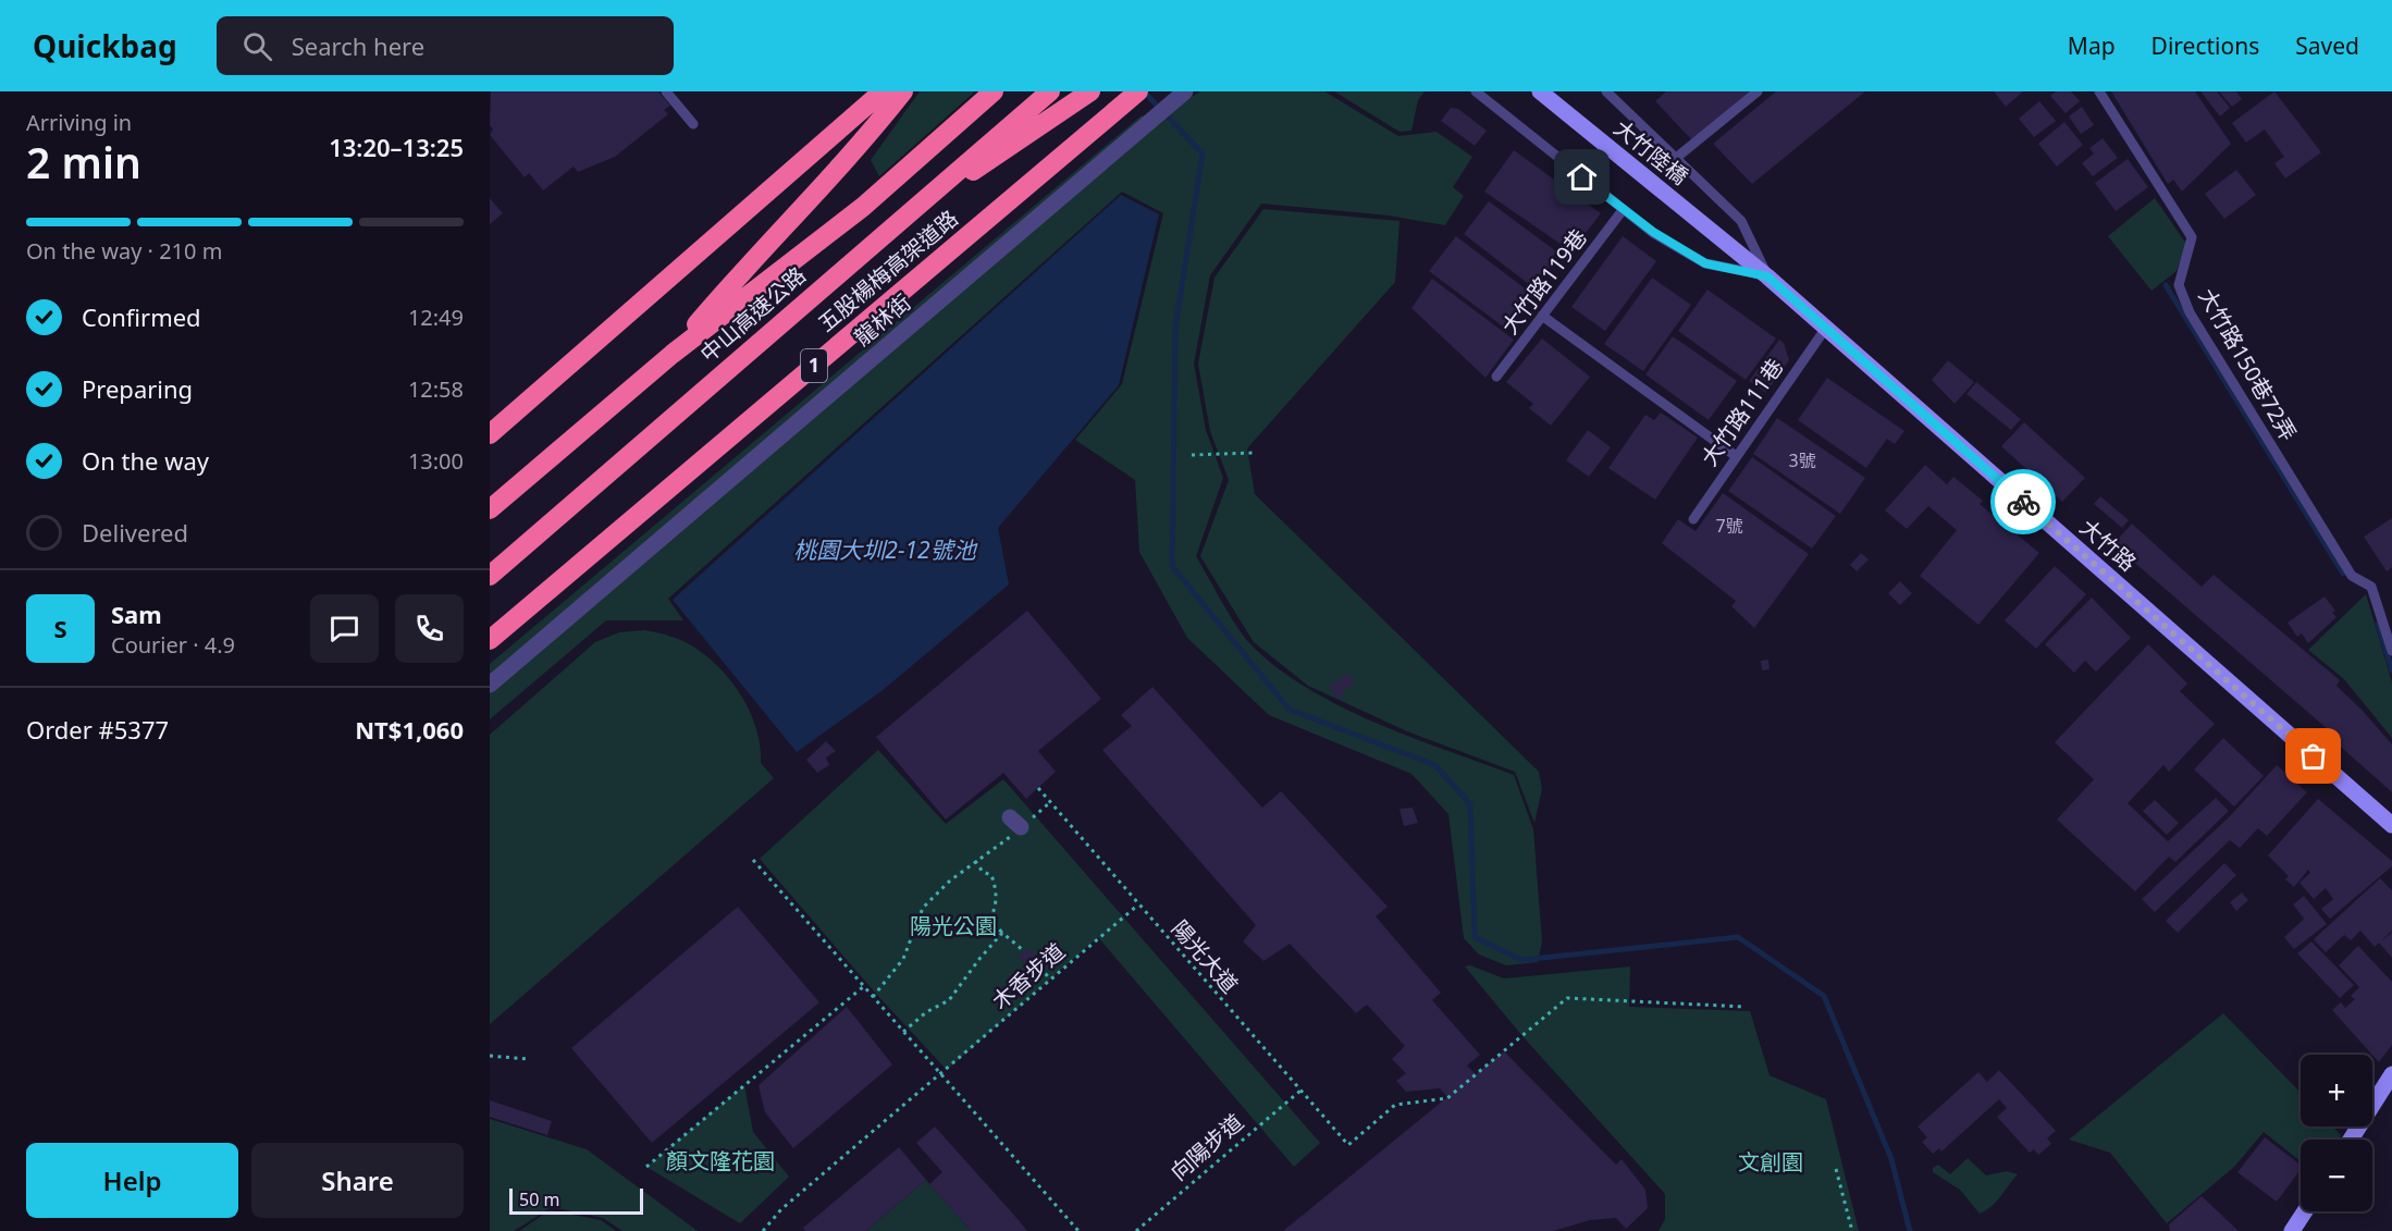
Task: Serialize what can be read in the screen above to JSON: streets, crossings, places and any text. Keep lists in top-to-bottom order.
{
  "streets": {
    "highway": ["五股楊梅高架道路", "中山高速公路", "1"],
    "main road": ["大竹陸橋", "大竹路"],
    "street": ["龍林街"],
    "lane": ["大竹路119巷", "大竹路150巷72弄", "大竹路111巷"],
    "path": ["陽光大道", "木香步道", "向陽步道"]
  },
  "crossings": [
    ["大竹陸橋", "大竹路"],
    ["大竹路111巷", "大竹路"],
    ["陽光大道", "木香步道"],
    ["陽光大道", "向陽步道"]
  ],
  "water": ["桃園大圳2-12號池"],
  "parks": ["陽光公園", "顏文隆花園", "文創園"],
  "house_numbers": ["3號", "7號"],
  "scale_bar": "50 m",
  "page": {
    "header": "Quickbag",
    "search": "Search here",
    "nav": ["Map", "Directions", "Saved"],
    "heading": ["2 min", "Arriving in", "13:20–13:25"],
    "panel": [
      "Sam",
      "Courier · 4.9",
      "Order #5377",
      "NT$1,060"
    ],
    "bar": "On the way · 210 m",
    "list": [
      ["Confirmed", "12:49"],
      ["Preparing", "12:58"],
      ["On the way", "13:00"],
      "Delivered"
    ],
    "round": "S",
    "map_buttons": ["+", "−"],
    "buttons": ["Help", "Share"],
    "scale": "50 m"
  }
}
